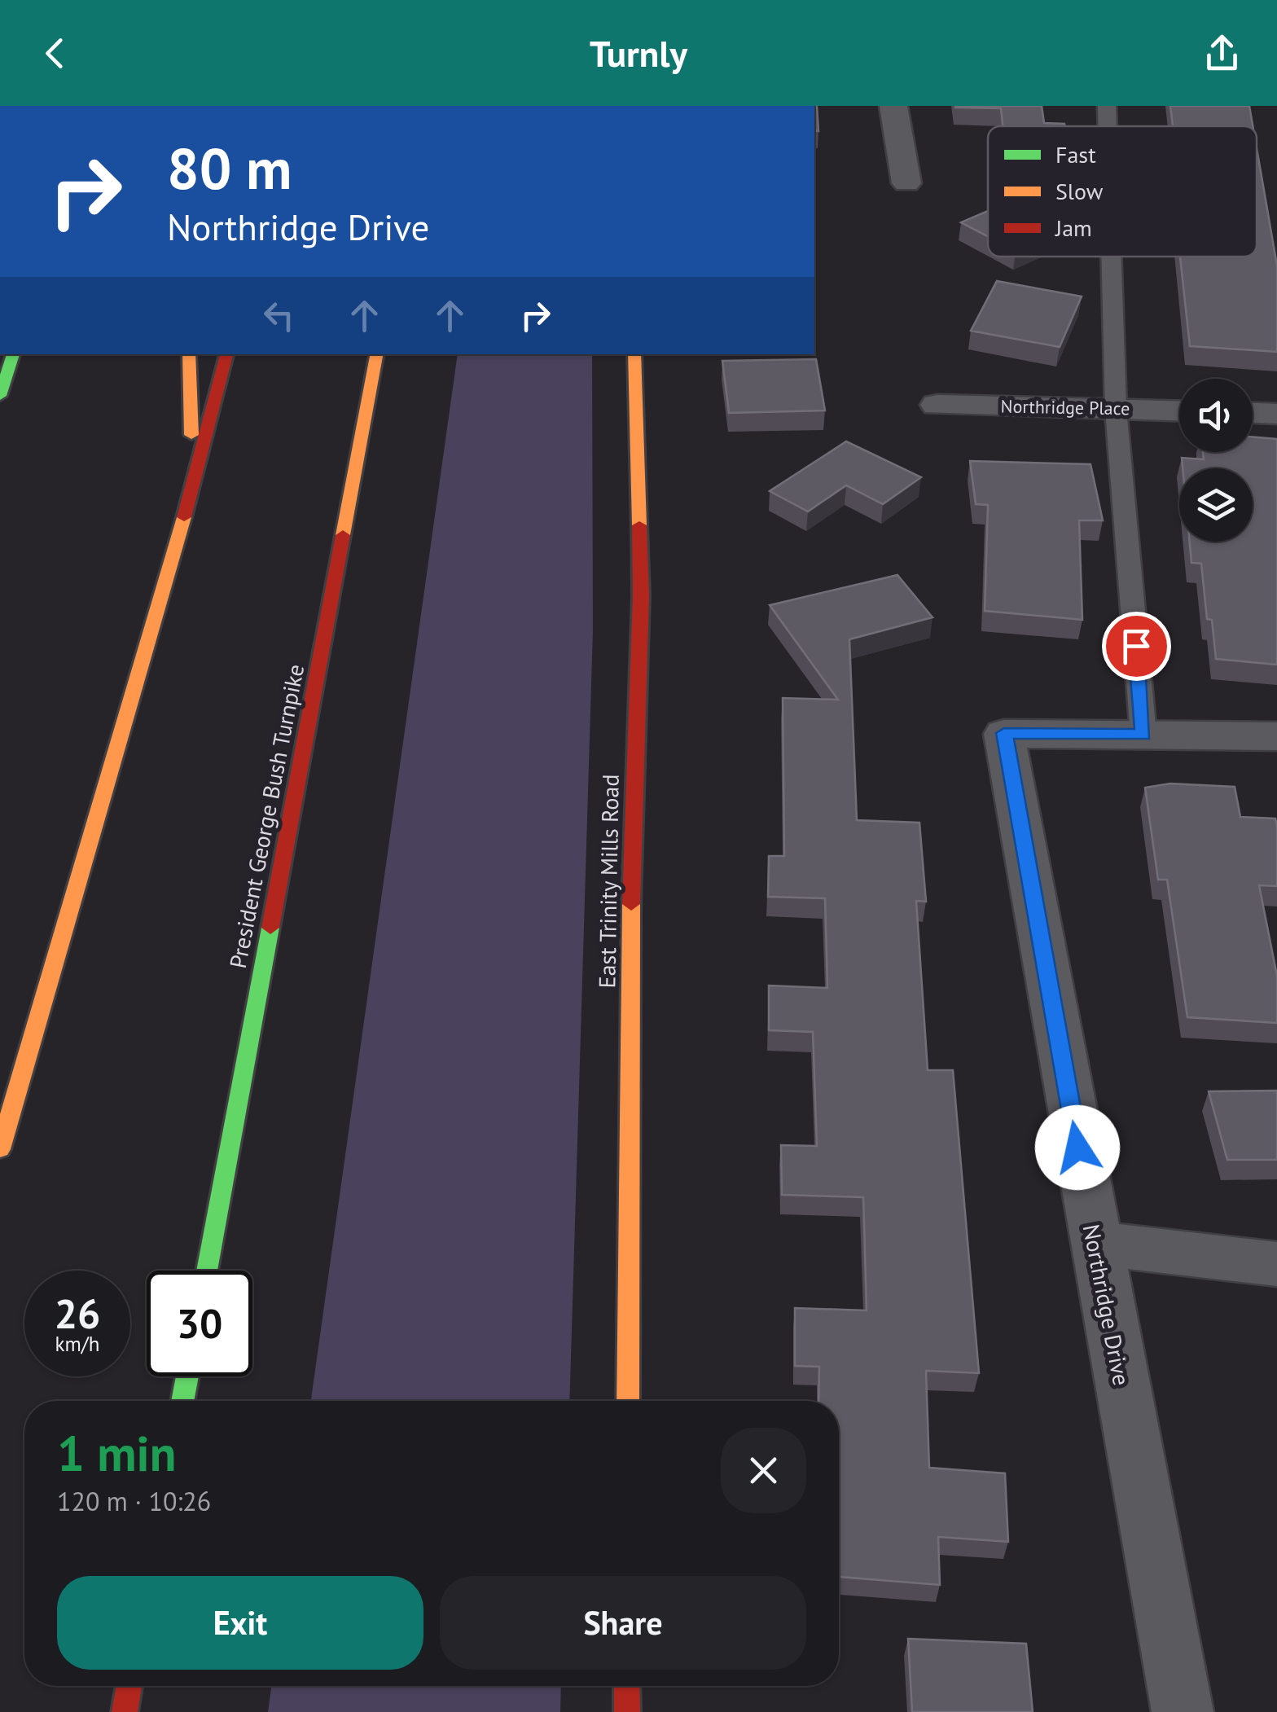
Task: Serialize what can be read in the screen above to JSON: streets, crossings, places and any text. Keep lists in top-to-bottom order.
{
  "streets": {
    "main road": ["President George Bush Turnpike", "East Trinity Mills Road"],
    "street": ["Northridge Place", "Northridge Drive"]
  },
  "legend": ["Fast", "Slow", "Jam"],
  "page": {
    "header": "Turnly",
    "turn": ["80 m", "Northridge Drive"],
    "speed": "26 km/h",
    "limit": "30",
    "heading": ["1 min", "120 m · 10:26"],
    "buttons": ["Exit", "Share"]
  }
}
